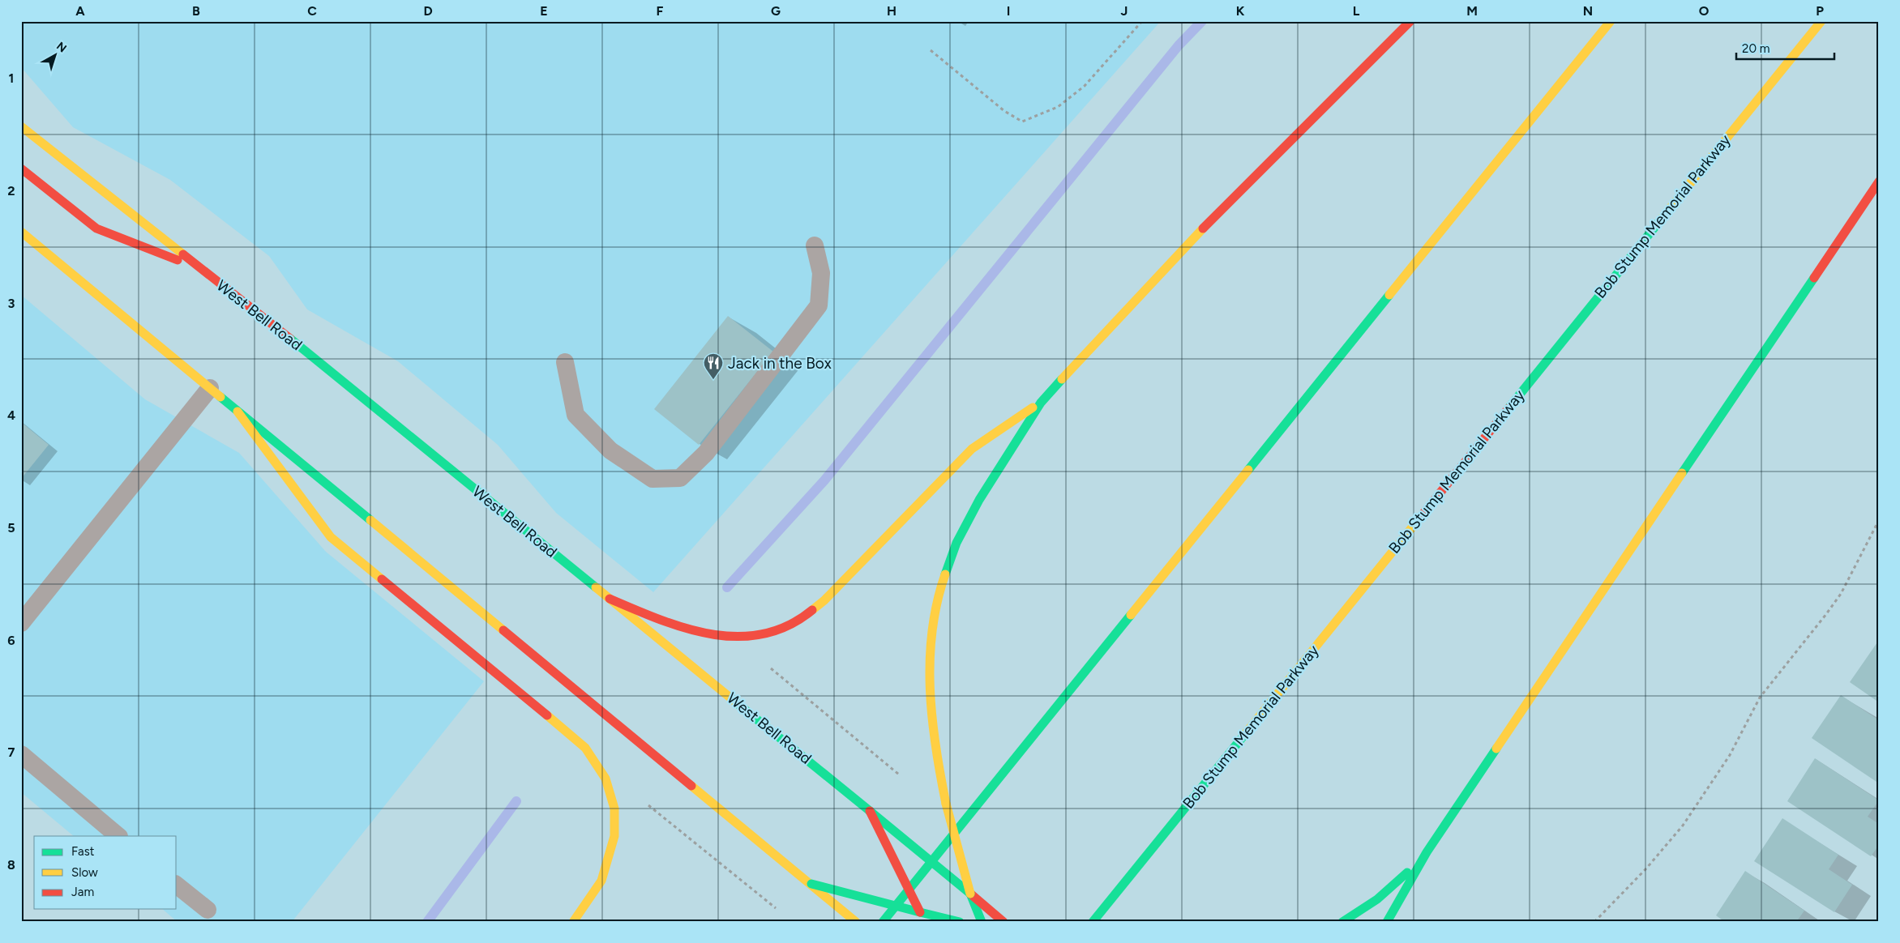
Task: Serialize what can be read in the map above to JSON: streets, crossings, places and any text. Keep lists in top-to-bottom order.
{
  "streets": {
    "main road": ["Bob Stump Memorial Parkway", "West Bell Road"]
  },
  "places": {
    "restaurant": ["Jack in the Box"]
  },
  "legend": ["Fast", "Slow", "Jam"],
  "scale_bar": "20 m",
  "north": "top right",
  "grid": {
    "columns": [
      "A",
      "B",
      "C",
      "D",
      "E",
      "F",
      "G",
      "H",
      "I",
      "J",
      "K",
      "L",
      "M",
      "N",
      "O",
      "P"
    ],
    "rows": [
      "1",
      "2",
      "3",
      "4",
      "5",
      "6",
      "7",
      "8"
    ]
  }
}
